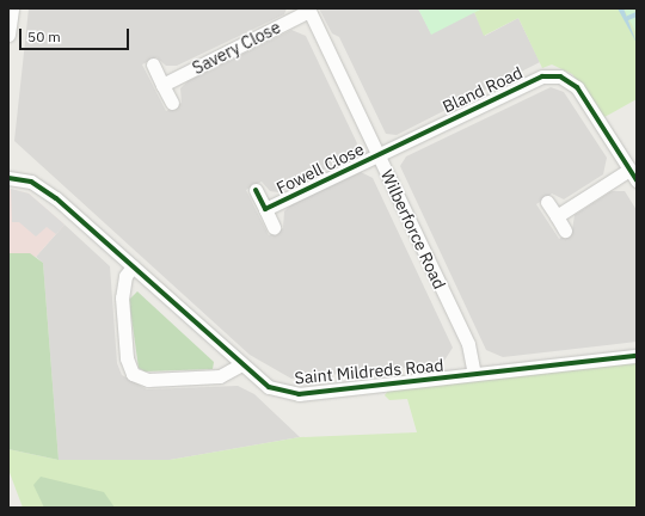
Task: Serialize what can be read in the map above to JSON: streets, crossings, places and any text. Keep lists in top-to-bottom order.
{
  "streets": {
    "street": [
      "Savery Close",
      "Bland Road",
      "Fowell Close",
      "Wilberforce Road",
      "Saint Mildreds Road"
    ]
  },
  "crossings": [
    ["Savery Close", "Wilberforce Road"],
    ["Bland Road", "Fowell Close"],
    ["Bland Road", "Wilberforce Road"],
    ["Fowell Close", "Wilberforce Road"],
    ["Wilberforce Road", "Saint Mildreds Road"]
  ],
  "scale_bar": "50 m"
}
